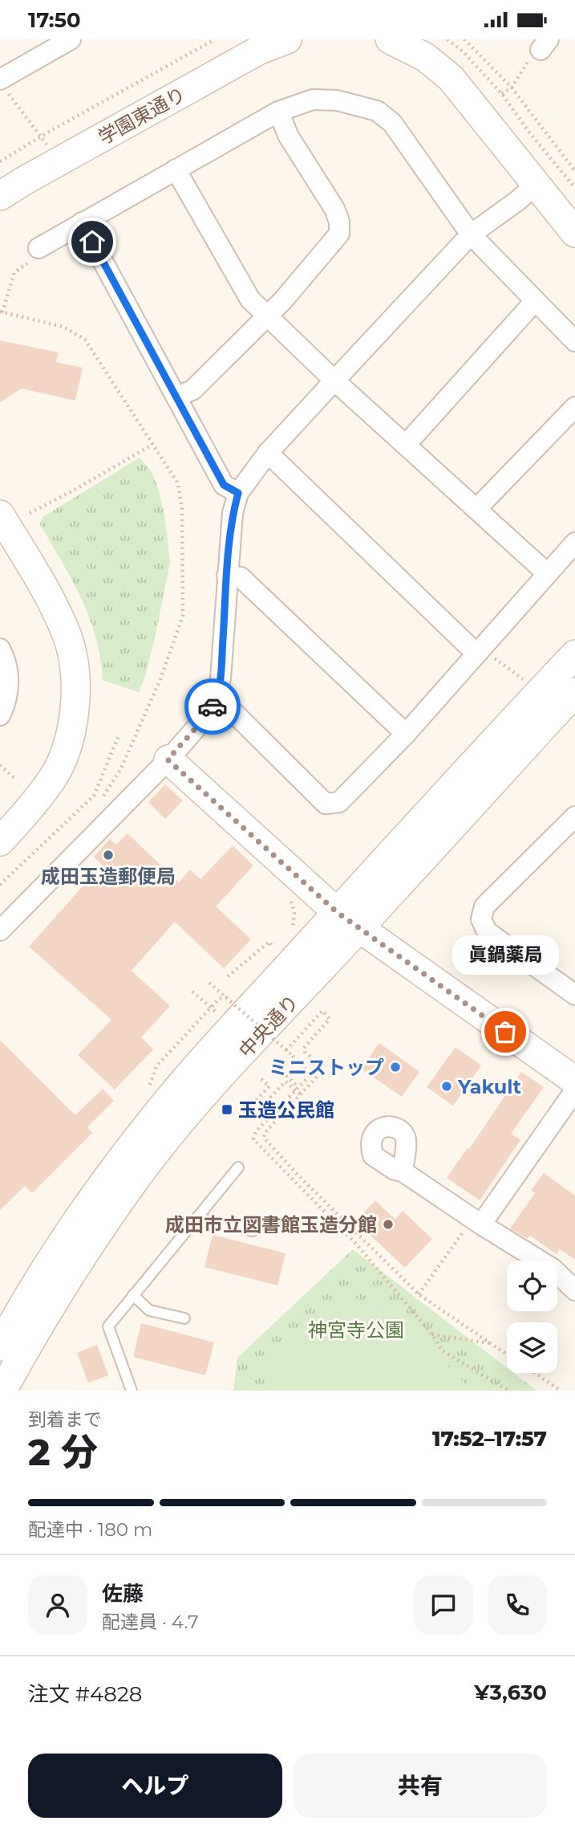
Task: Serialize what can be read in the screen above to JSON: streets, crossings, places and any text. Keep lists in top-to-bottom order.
{
  "streets": {
    "street": ["学園東通り", "中央通り"]
  },
  "parks": ["神宮寺公園"],
  "places": {
    "other": [
      "成田玉造郵便局",
      "眞鍋薬局",
      "ミニストップ",
      "Yakult",
      "成田市立図書館玉造分館"
    ],
    "transit": ["玉造公民館"]
  },
  "page": {
    "status": "17:50",
    "bubble": "眞鍋薬局",
    "heading": ["2 分", "到着まで", "17:52–17:57"],
    "panel": [
      "佐藤",
      "配達員 · 4.7",
      "注文 #4828",
      "¥3,630"
    ],
    "bar": "配達中 · 180 m",
    "buttons": ["ヘルプ", "共有"]
  }
}
